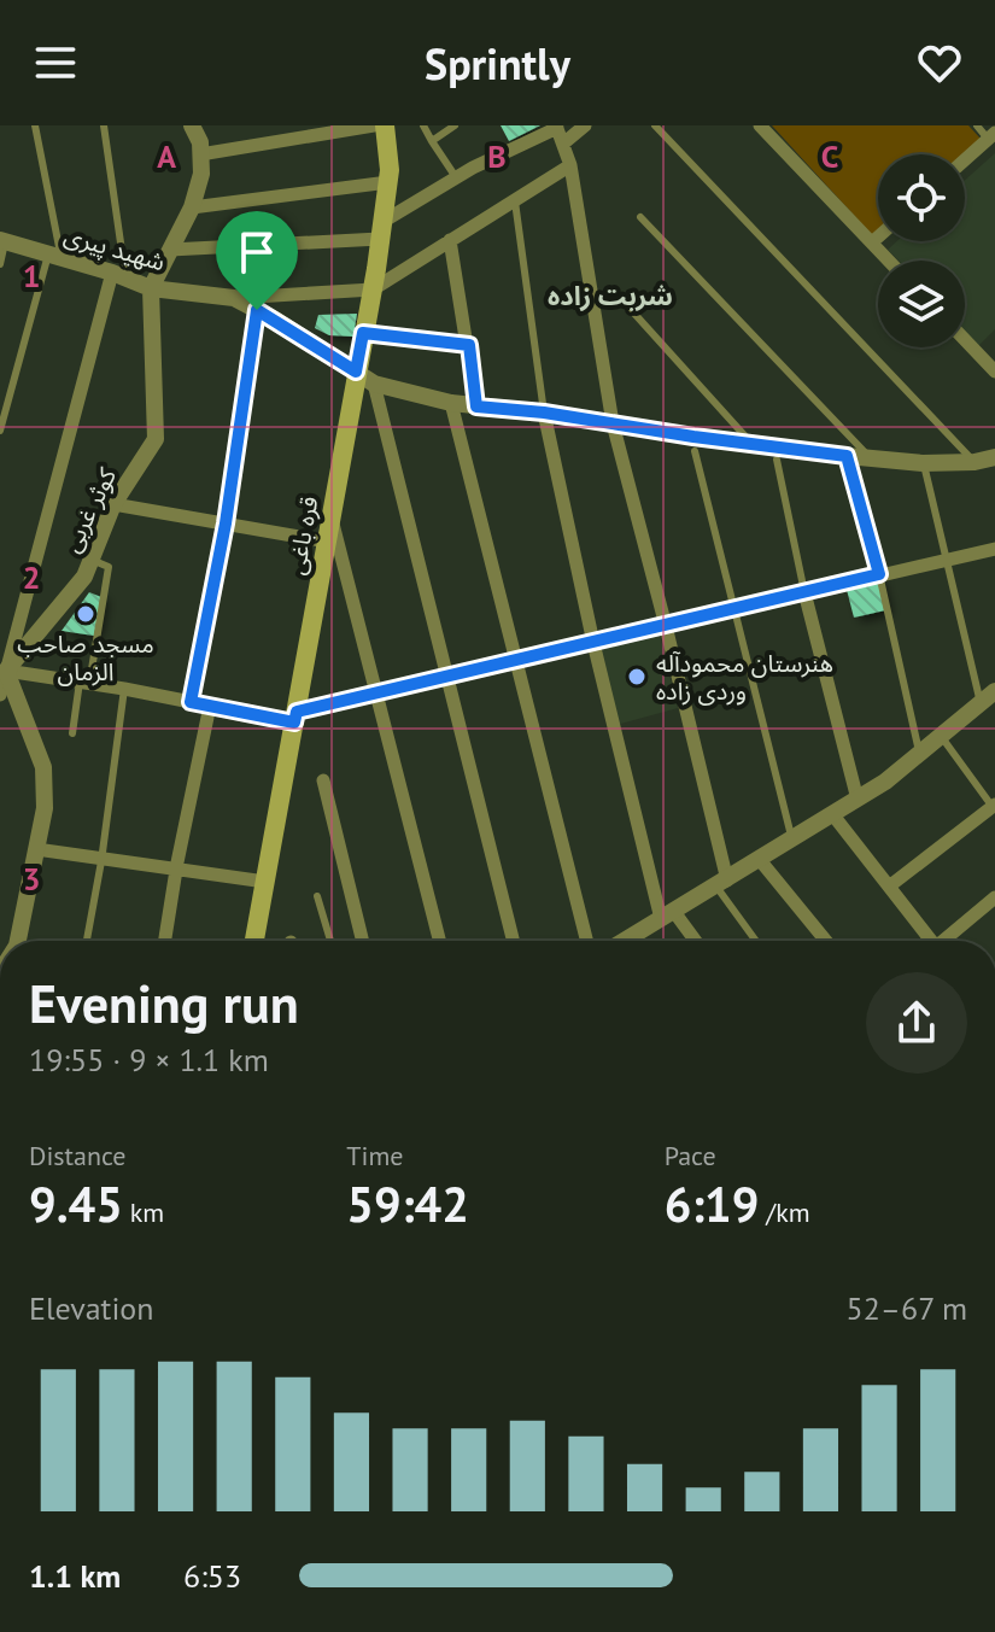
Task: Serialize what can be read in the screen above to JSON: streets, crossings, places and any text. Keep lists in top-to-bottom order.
{
  "streets": {
    "main road": ["قره باغی"],
    "street": ["شهید پیری", "کوثر غربی"]
  },
  "crossings": [
    ["شهید پیری", "کوثر غربی"],
    ["شهید پیری", "قره باغی"]
  ],
  "districts": ["شربت زاده"],
  "places": ["مسجد صاحب الزمان", "هنرستان محمودآله وردی زاده"],
  "page": {
    "header": "Sprintly",
    "heading": ["Evening run", "19:55 · 9 × 1.1 km"],
    "stats": [
      ["Distance", "9.45 km"],
      ["Time", "59:42"],
      ["Pace", "6:19 /km"]
    ],
    "chart": ["Elevation", "52–67 m"],
    "list": [
      {
        "name": "1.1 km",
        "note": "6:53"
      }
    ]
  },
  "grid": {
    "columns": ["A", "B", "C"],
    "rows": ["1", "2", "3"]
  }
}
